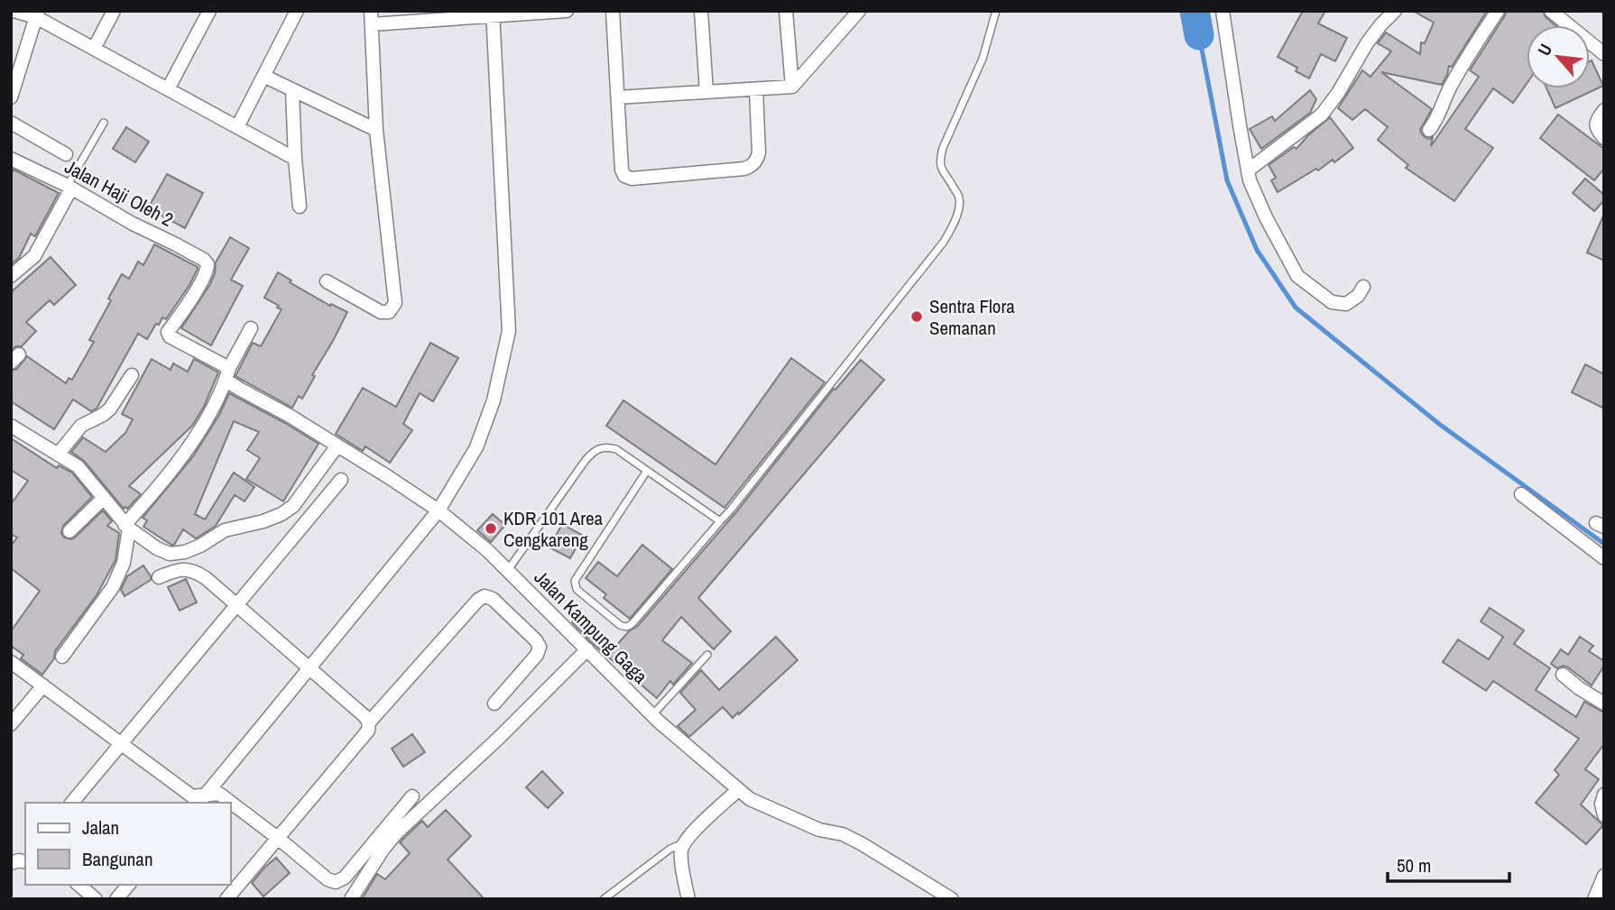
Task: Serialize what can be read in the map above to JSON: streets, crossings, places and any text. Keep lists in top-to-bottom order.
{
  "streets": {
    "street": ["Jalan Haji Oleh 2", "Jalan Kampung Gaga"]
  },
  "crossings": [
    ["Jalan Haji Oleh 2", "Jalan Kampung Gaga"]
  ],
  "places": ["Sentra Flora Semanan", "KDR 101 Area Cengkareng"],
  "legend": ["Jalan", "Bangunan"],
  "scale_bar": "50 m",
  "north": "top left"
}
